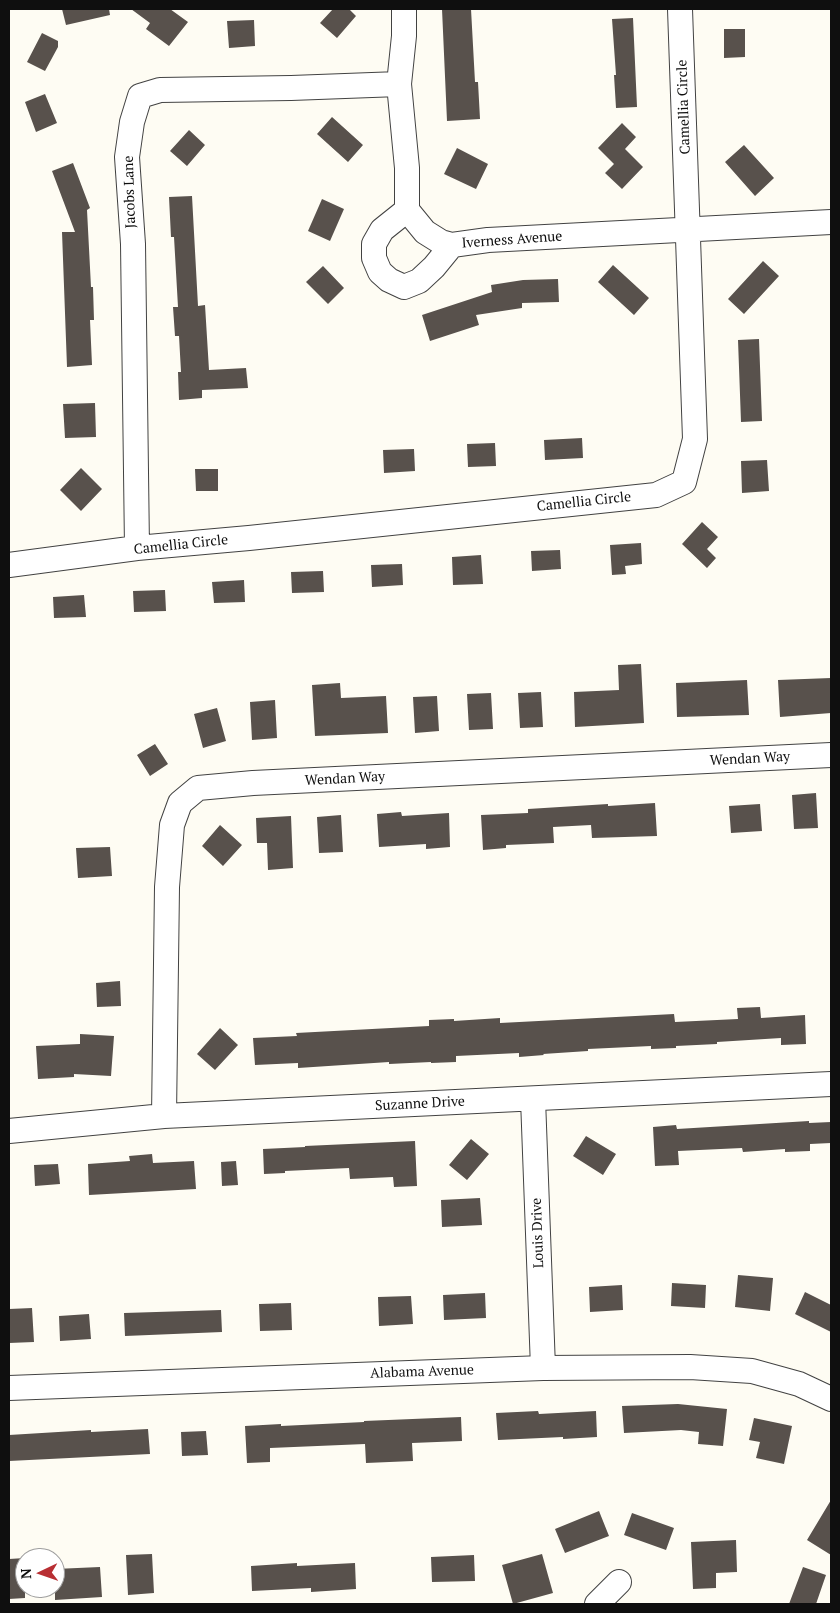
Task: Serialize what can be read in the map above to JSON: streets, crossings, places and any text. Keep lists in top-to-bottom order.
{
  "streets": {
    "street": [
      "Camellia Circle",
      "Jacobs Lane",
      "Iverness Avenue",
      "Wendan Way",
      "Suzanne Drive",
      "Louis Drive",
      "Alabama Avenue"
    ]
  },
  "crossings": [
    ["Camellia Circle", "Jacobs Lane"],
    ["Camellia Circle", "Iverness Avenue"],
    ["Wendan Way", "Suzanne Drive"],
    ["Suzanne Drive", "Louis Drive"],
    ["Louis Drive", "Alabama Avenue"]
  ],
  "north": "left"
}
